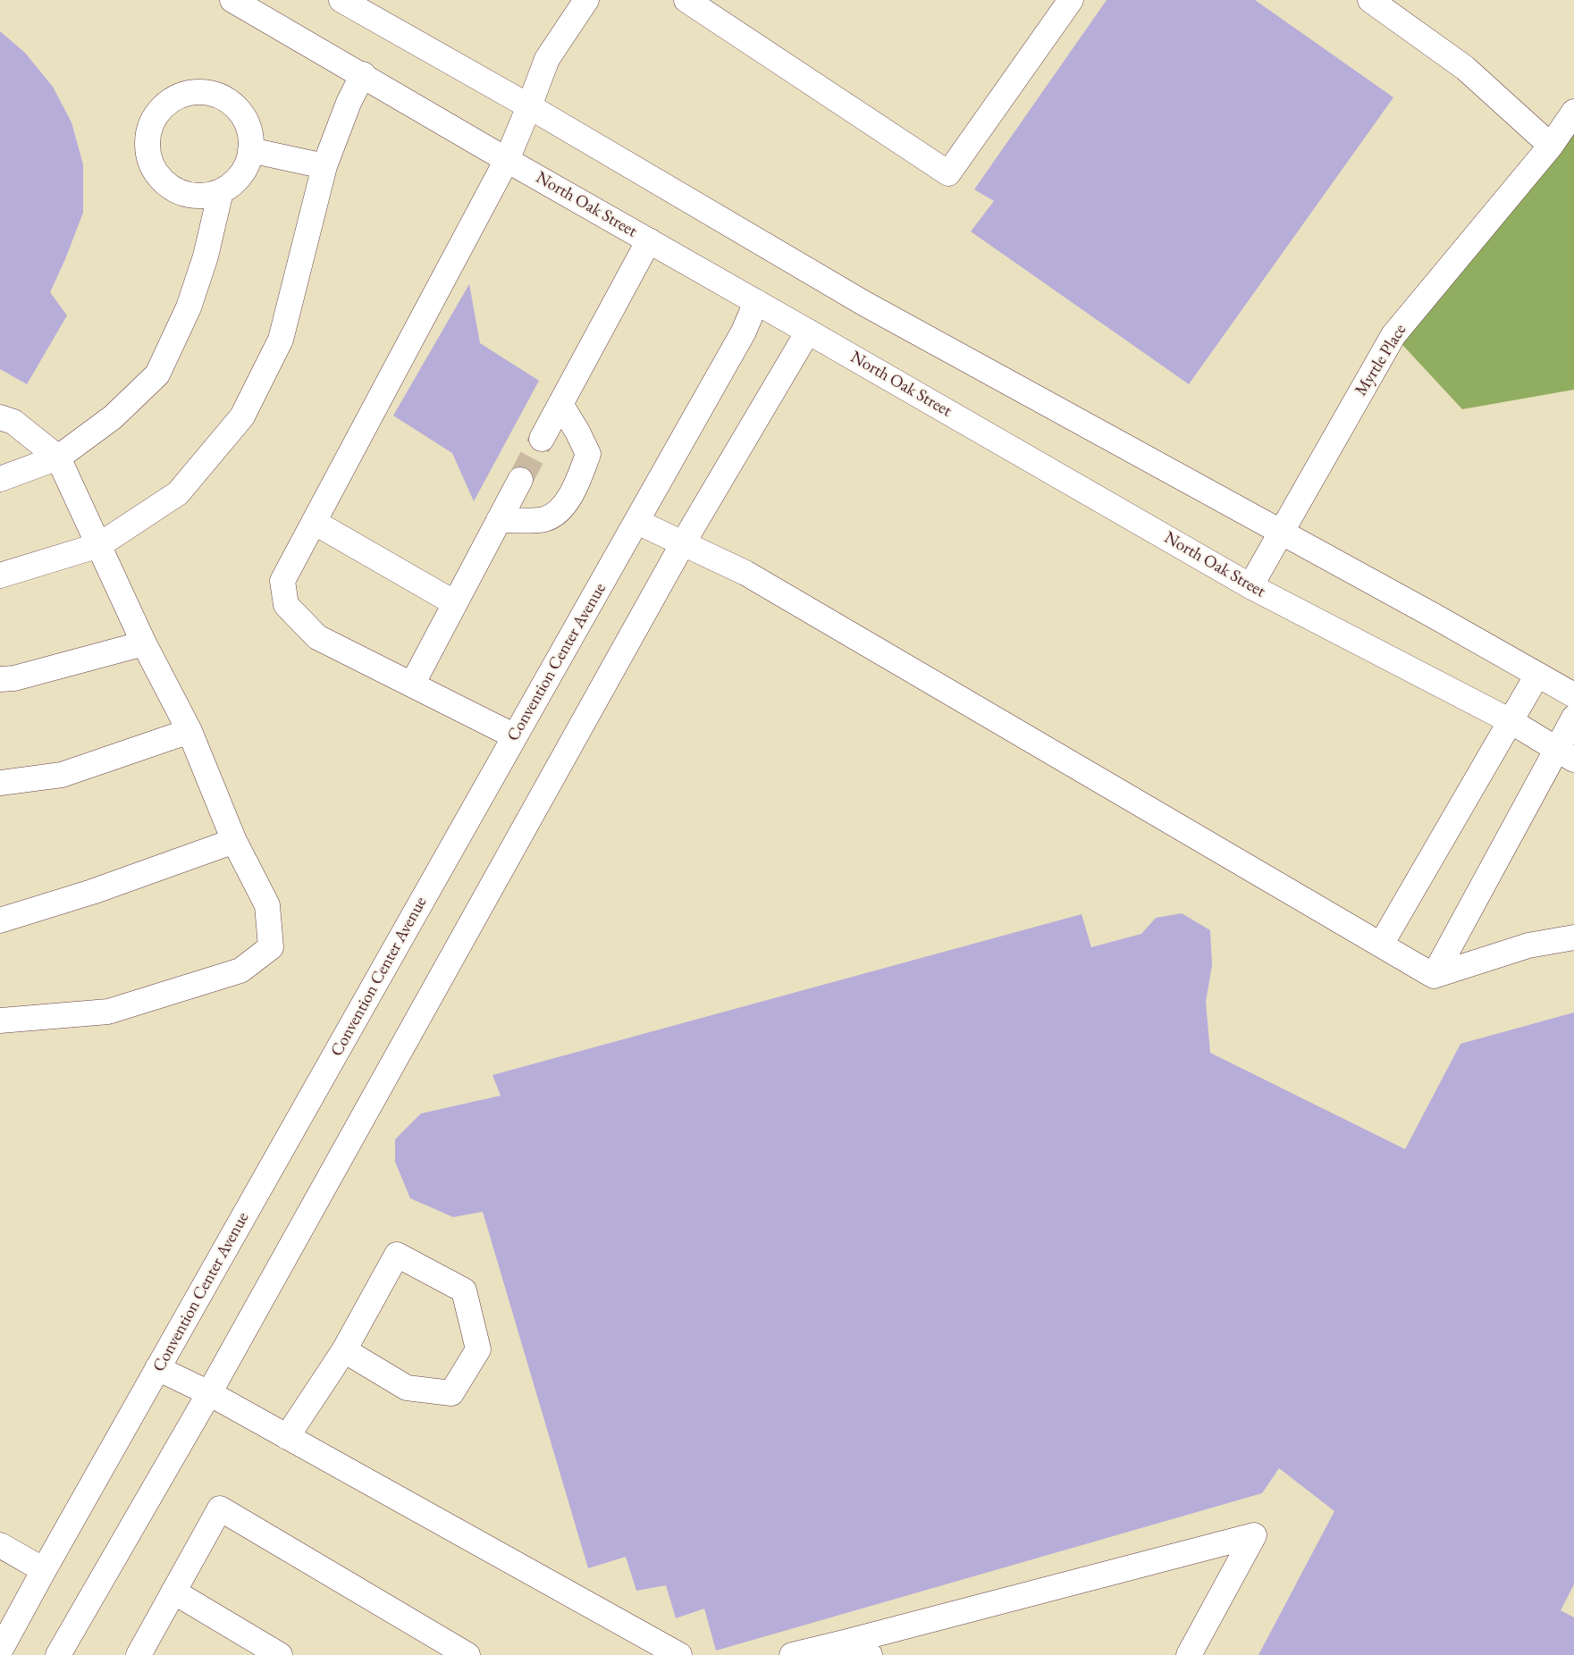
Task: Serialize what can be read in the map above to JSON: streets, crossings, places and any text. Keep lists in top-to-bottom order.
{
  "streets": {
    "street": ["North Oak Street", "Myrtle Place", "Convention Center Avenue"]
  },
  "crossings": [
    ["North Oak Street", "Myrtle Place"],
    ["North Oak Street", "Convention Center Avenue"]
  ]
}
